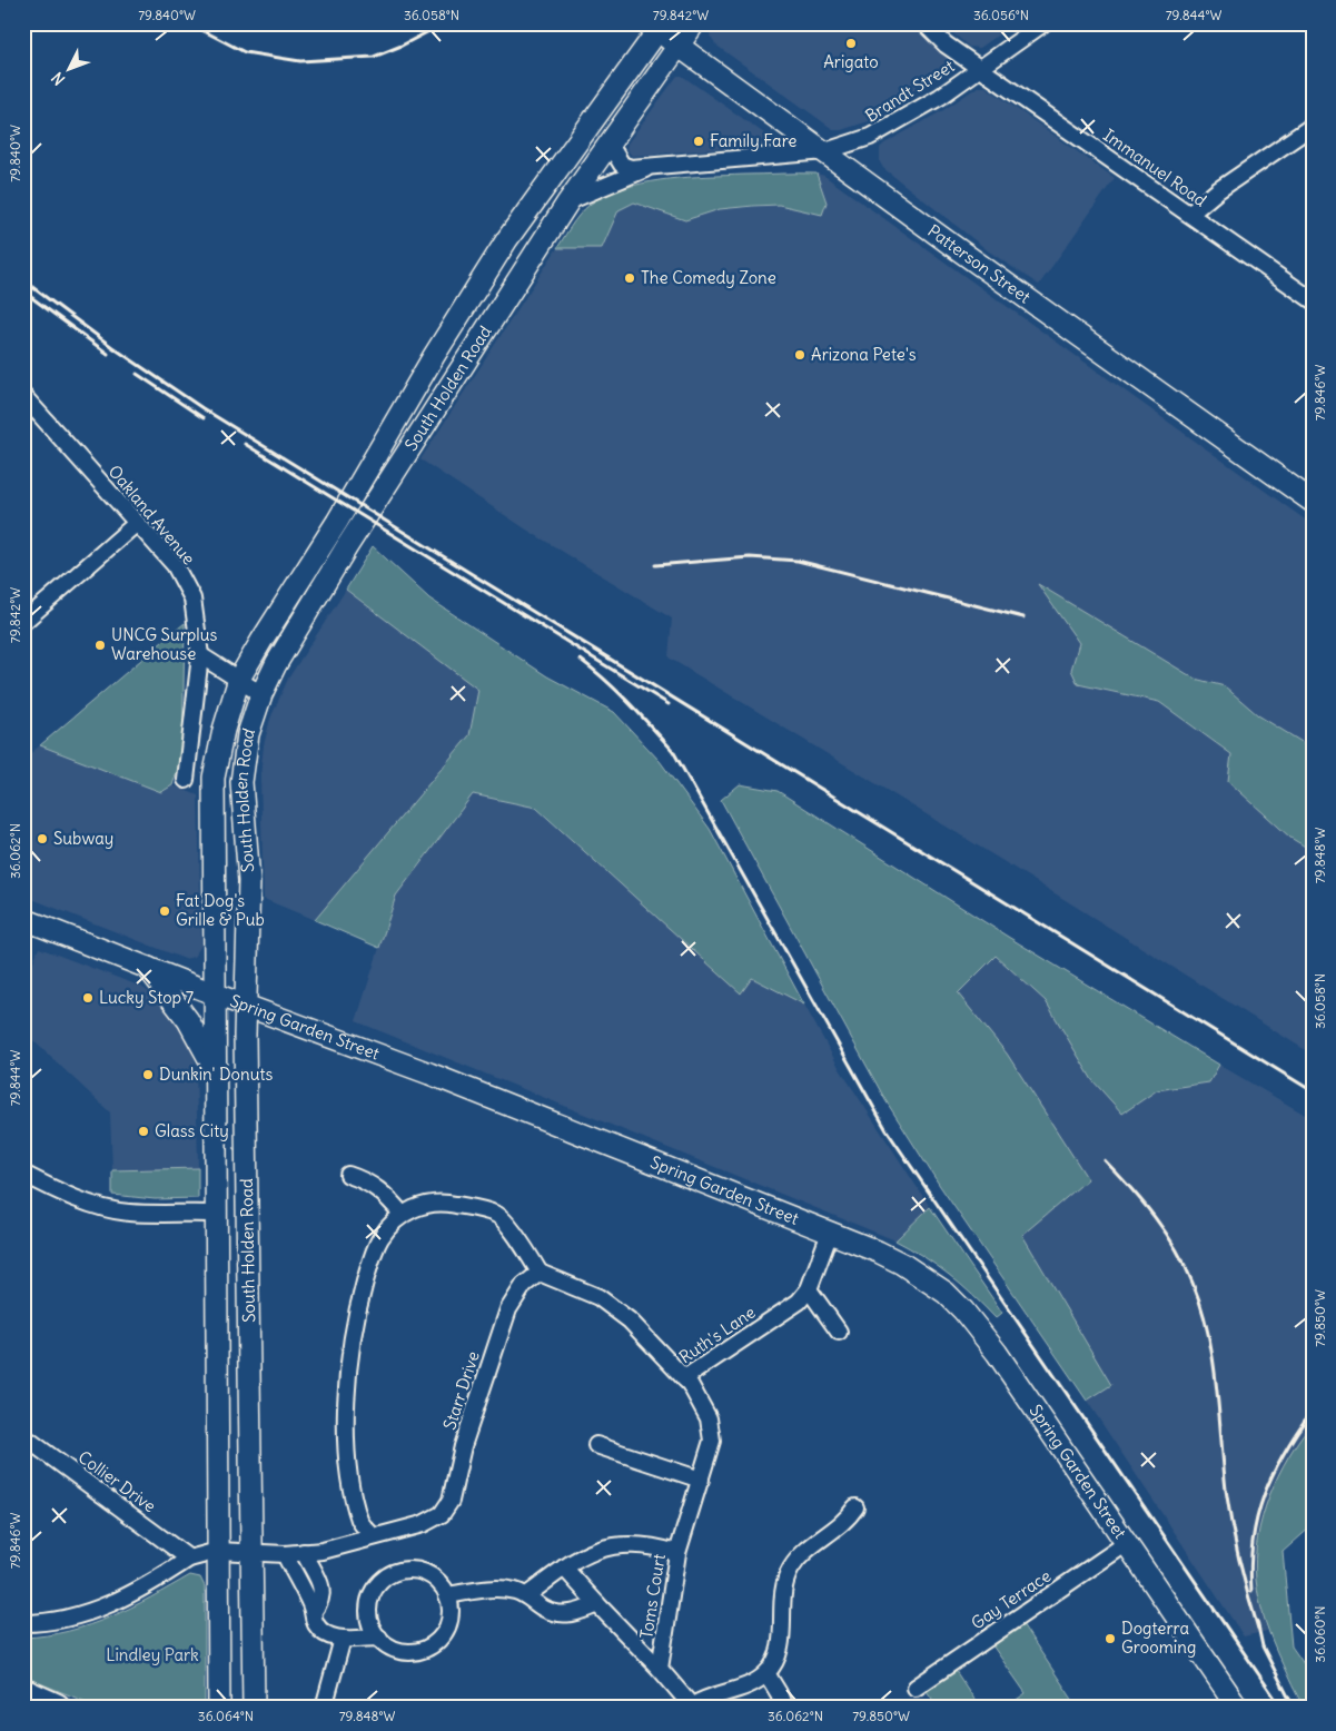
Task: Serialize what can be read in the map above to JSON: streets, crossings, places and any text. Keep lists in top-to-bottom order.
{
  "streets": {
    "main road": ["Patterson Street", "South Holden Road", "Spring Garden Street"],
    "street": [
      "Brandt Street",
      "Immanuel Road",
      "Oakland Avenue",
      "Ruth's Lane",
      "Starr Drive",
      "Collier Drive",
      "Toms Court",
      "Gay Terrace"
    ]
  },
  "crossings": [
    ["Brandt Street", "Immanuel Road"],
    ["Brandt Street", "Patterson Street"],
    ["Brandt Street", "South Holden Road"],
    ["Patterson Street", "South Holden Road"],
    ["South Holden Road", "Spring Garden Street"],
    ["South Holden Road", "Starr Drive"],
    ["Spring Garden Street", "Ruth's Lane"],
    ["Spring Garden Street", "Gay Terrace"],
    ["Ruth's Lane", "Toms Court"],
    ["Starr Drive", "Collier Drive"]
  ],
  "parks": ["Lindley Park"],
  "places": [
    "Arigato",
    "Family Fare",
    "The Comedy Zone",
    "Arizona Pete's",
    "UNCG Surplus Warehouse",
    "Subway",
    "Fat Dog's Grille & Pub",
    "Lucky Stop 7",
    "Dunkin' Donuts",
    "Glass City",
    "Dogterra Grooming"
  ],
  "north": "bottom left",
  "coordinates": [
    "79.840°W",
    "36.058°N",
    "79.842°W",
    "36.056°N",
    "79.844°W",
    "79.846°W",
    "36.062°N",
    "79.848°W",
    "79.850°W",
    "36.060°N",
    "36.064°N"
  ]
}
